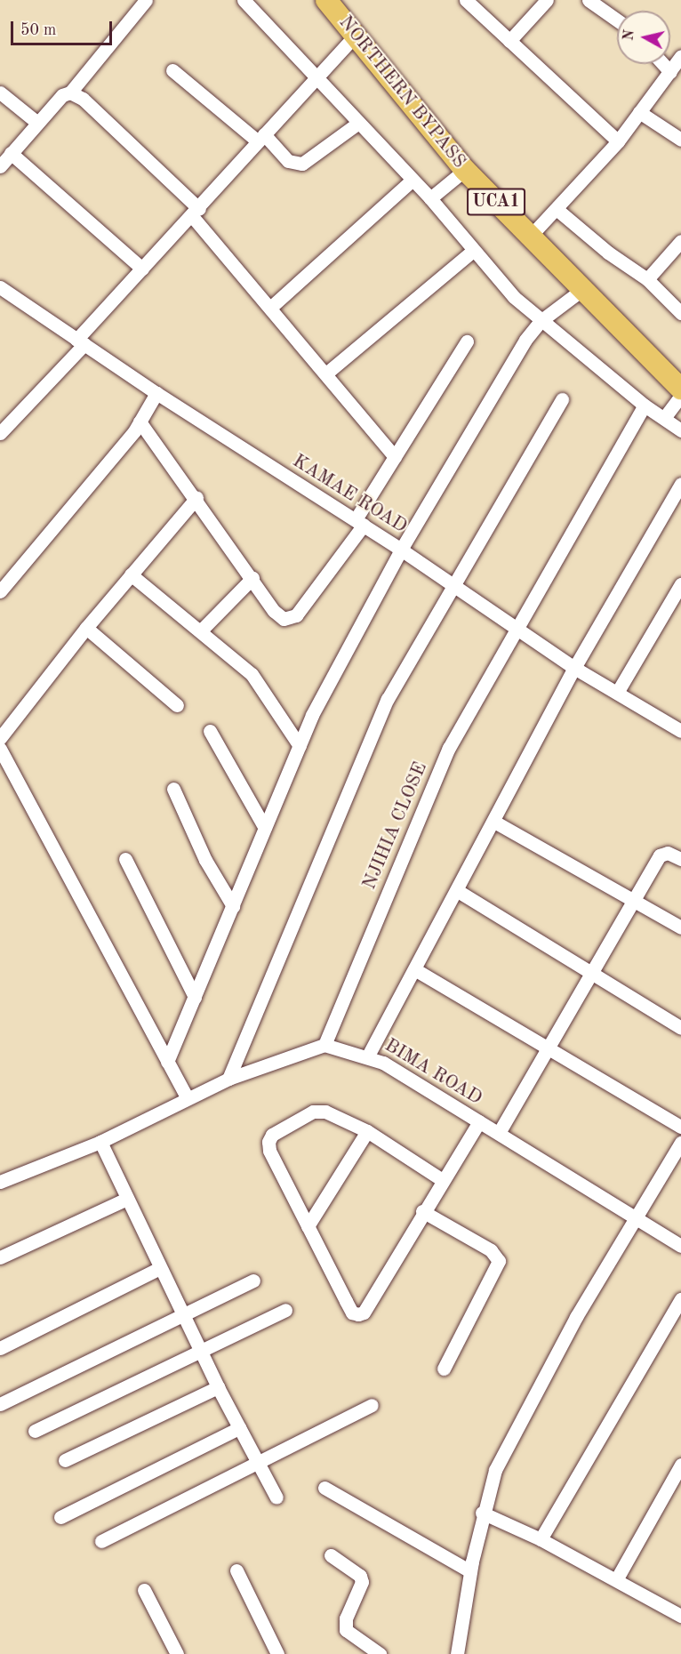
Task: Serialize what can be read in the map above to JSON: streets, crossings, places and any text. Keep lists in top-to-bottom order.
{
  "streets": {
    "main road": ["NORTHERN BYPASS", "UCA1"],
    "street": ["KAMAE ROAD", "NJIHIA CLOSE", "BIMA ROAD"]
  },
  "crossings": [
    ["KAMAE ROAD", "NJIHIA CLOSE"],
    ["NJIHIA CLOSE", "BIMA ROAD"]
  ],
  "scale_bar": "50 m",
  "north": "left"
}
